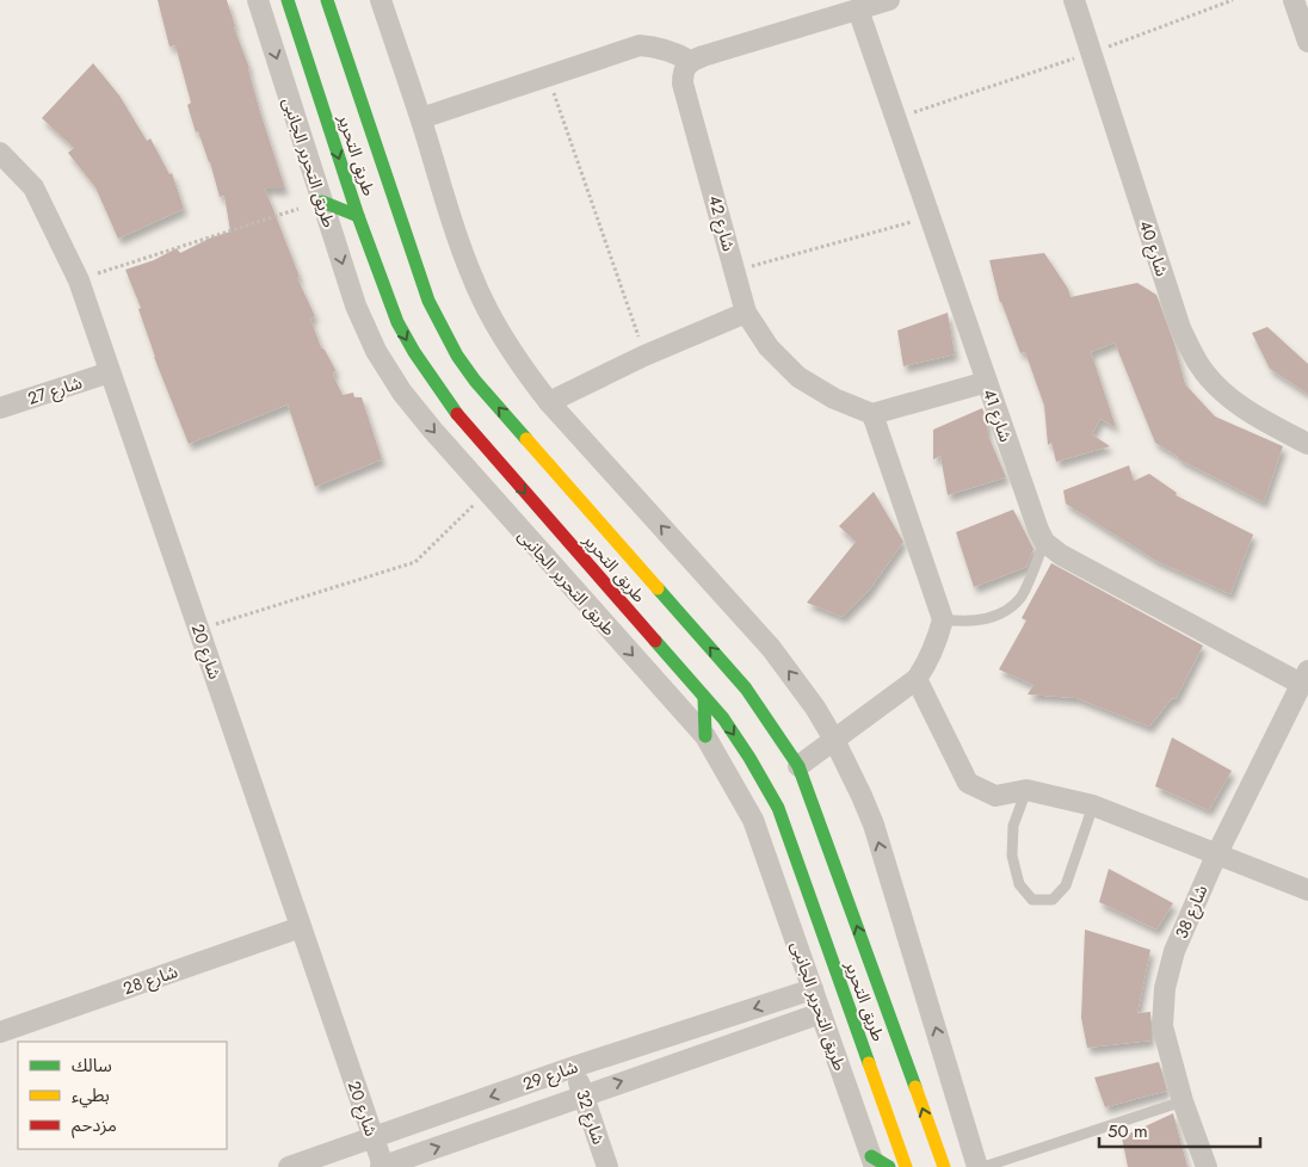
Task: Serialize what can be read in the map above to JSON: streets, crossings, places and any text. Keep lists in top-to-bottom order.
{
  "streets": {
    "street": [
      "طريق التحرير",
      "طريق التحرير الجانبى",
      "شارع 42",
      "شارع 40",
      "شارع 27",
      "شارع 41",
      "شارع 20",
      "شارع 38",
      "شارع 28",
      "شارع 29",
      "شارع 32"
    ]
  },
  "crossings": [
    ["طريق التحرير الجانبى", "شارع 29"],
    ["شارع 27", "شارع 20"],
    ["شارع 41", "شارع 38"],
    ["شارع 20", "شارع 28"],
    ["شارع 20", "شارع 29"],
    ["شارع 29", "شارع 32"]
  ],
  "legend": ["سالك", "بطيء", "مزدحم"],
  "scale_bar": "50 m"
}
